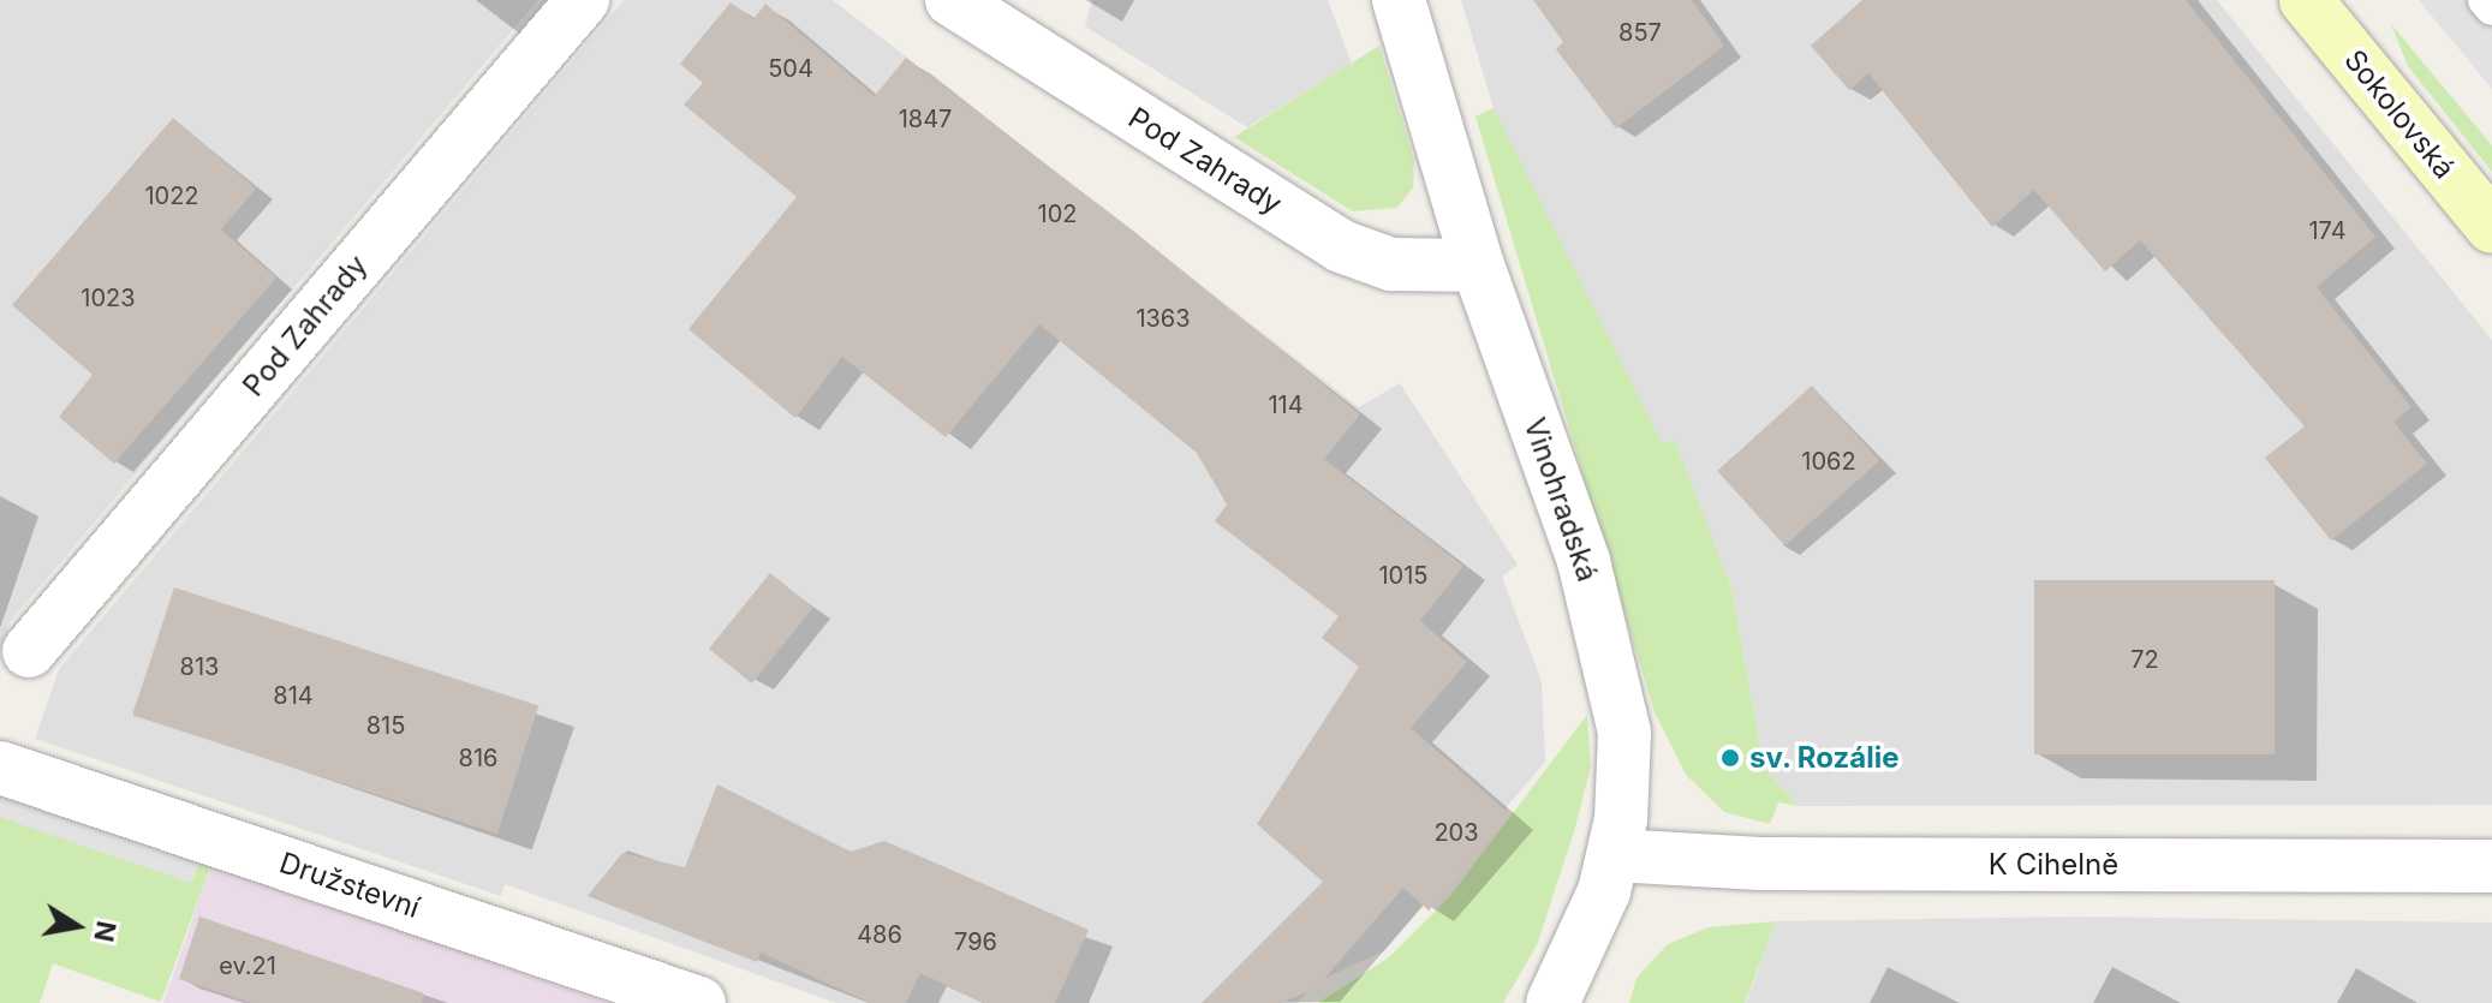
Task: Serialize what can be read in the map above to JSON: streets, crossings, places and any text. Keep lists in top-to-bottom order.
{
  "streets": {
    "main road": ["Sokolovská"],
    "street": [
      "Pod Zahrady",
      "Vinohradská",
      "K Cihelně",
      "Družstevní"
    ]
  },
  "crossings": [
    ["Pod Zahrady", "Vinohradská"],
    ["Vinohradská", "K Cihelně"]
  ],
  "places": ["sv. Rozálie"],
  "house_numbers": [
    "857",
    "504",
    "1847",
    "1022",
    "102",
    "174",
    "1023",
    "1363",
    "114",
    "1062",
    "1015",
    "72",
    "813",
    "814",
    "815",
    "816",
    "203",
    "486",
    "796",
    "ev.21"
  ],
  "north": "right"
}
